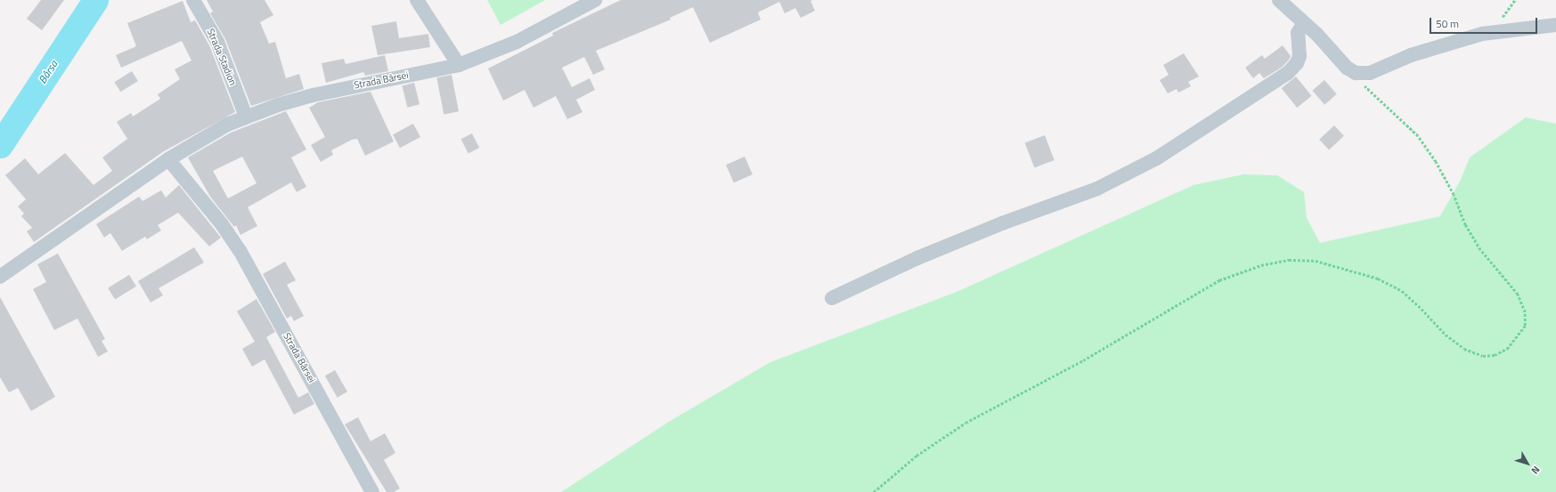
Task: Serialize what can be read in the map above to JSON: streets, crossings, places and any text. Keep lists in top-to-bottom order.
{
  "streets": {
    "street": ["Strada Stadion", "Strada Bârsei"]
  },
  "crossings": [
    ["Strada Stadion", "Strada Bârsei"]
  ],
  "water": ["Bârsa"],
  "scale_bar": "50 m",
  "north": "bottom right"
}
